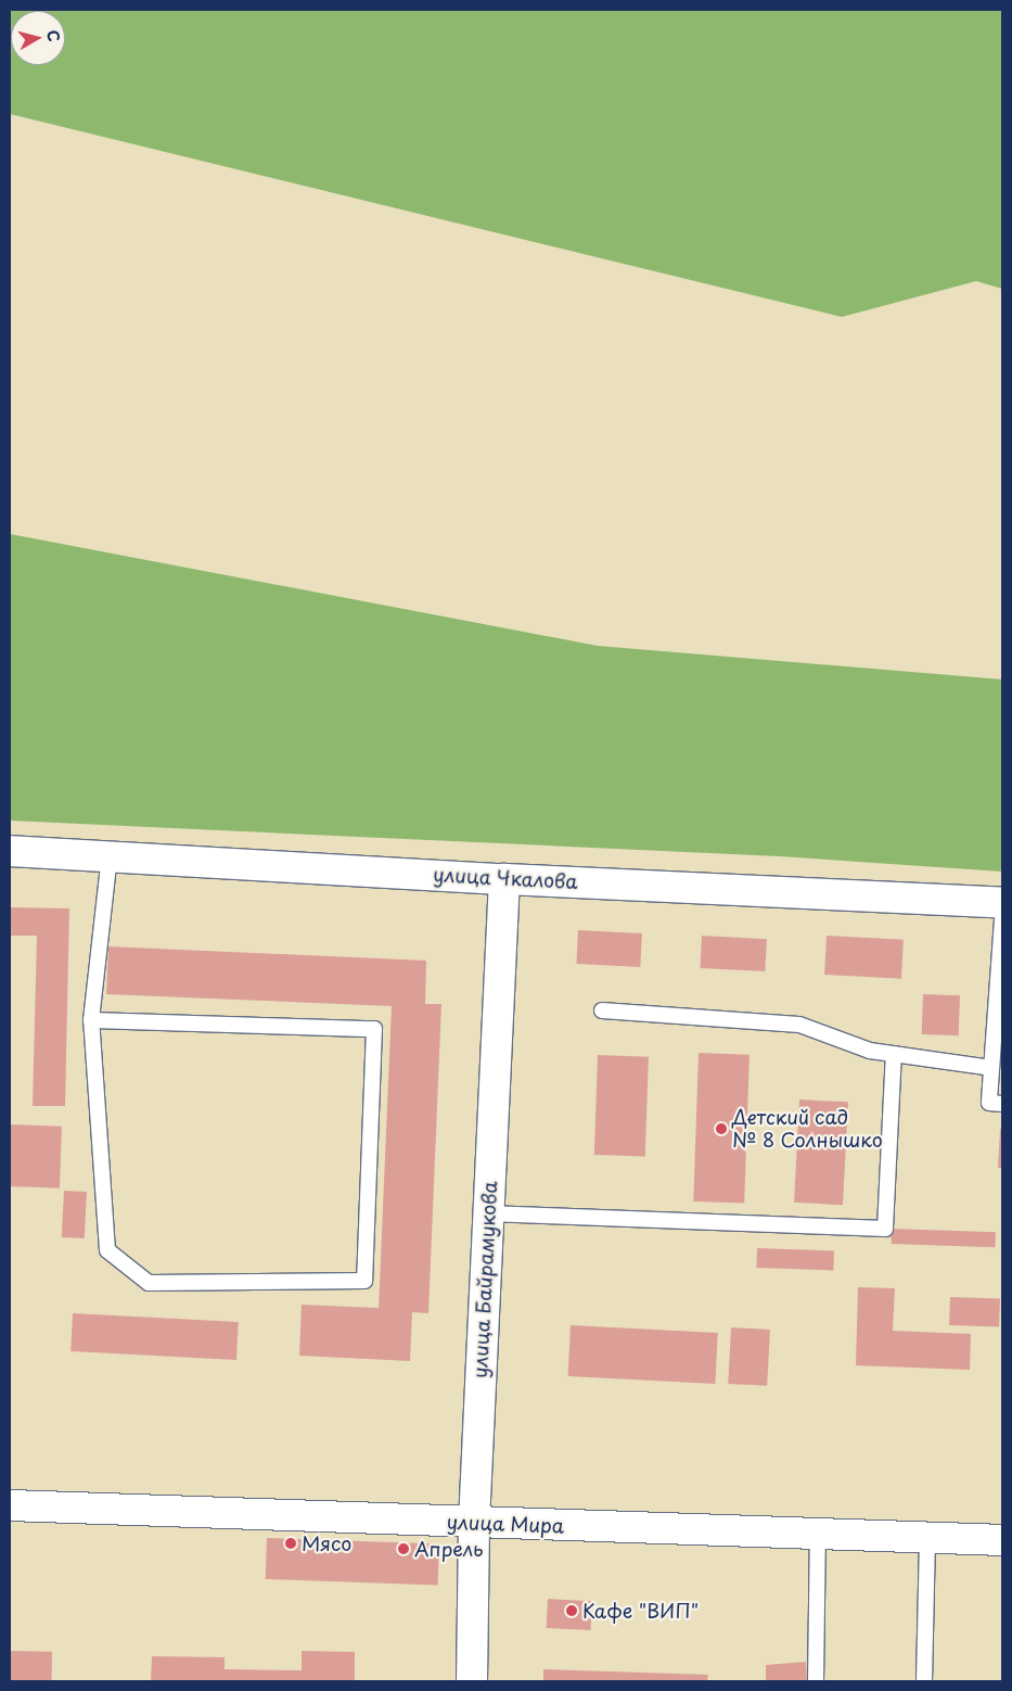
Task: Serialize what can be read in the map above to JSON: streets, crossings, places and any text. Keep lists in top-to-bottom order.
{
  "streets": {
    "street": ["улица Чкалова", "улица Байрамукова", "улица Мира"]
  },
  "crossings": [
    ["улица Чкалова", "улица Байрамукова"],
    ["улица Байрамукова", "улица Мира"]
  ],
  "places": [
    "Детский сад № 8 Солнышко",
    "Мясо",
    "Апрель",
    "Кафе \"ВИП\""
  ],
  "north": "right"
}
